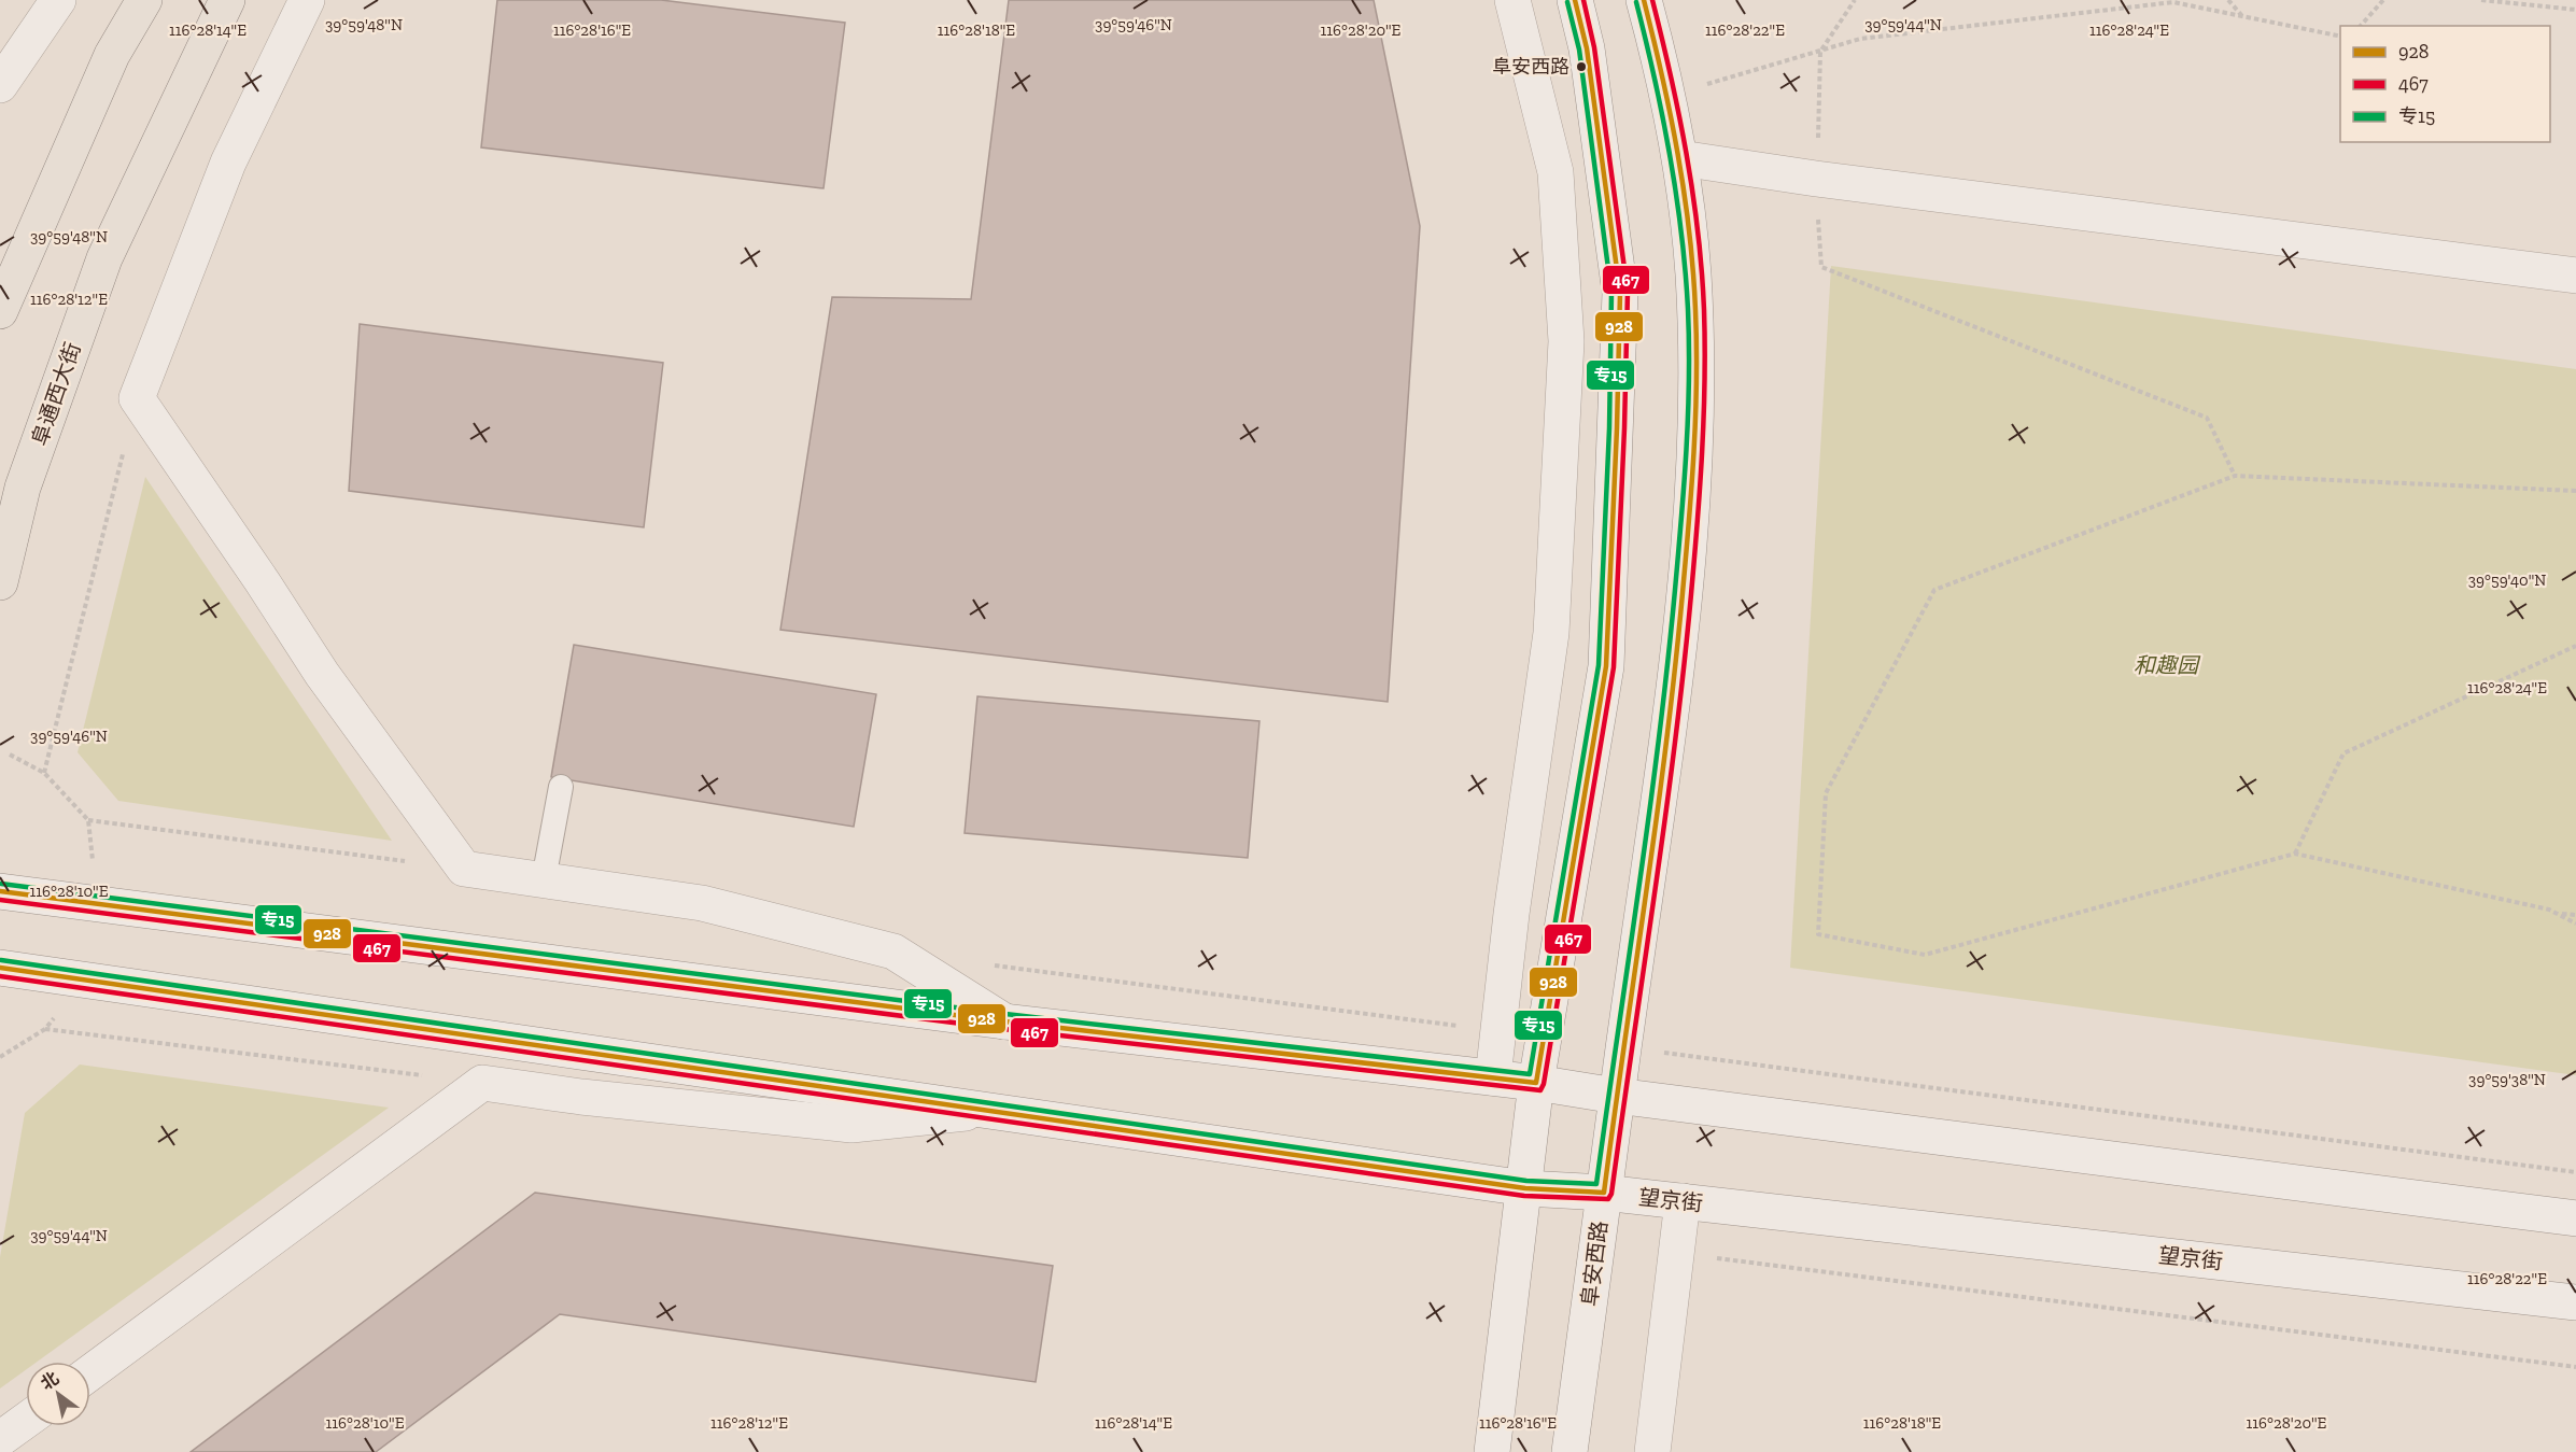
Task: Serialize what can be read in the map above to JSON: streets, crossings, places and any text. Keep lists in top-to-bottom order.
{
  "streets": {
    "main road": ["阜通西大街", "望京街", "阜安西路"]
  },
  "crossings": [
    ["望京街", "阜安西路"]
  ],
  "parks": ["和趣园"],
  "places": ["阜安西路"],
  "lines": ["transit line 928", "transit line 467", "transit line 专15"],
  "legend": ["928", "467", "专15"],
  "north": "top left",
  "coordinates": [
    "39°59'48\"N",
    "39°59'46\"N",
    "39°59'44\"N",
    "116°28'24\"E",
    "116°28'14\"E",
    "116°28'16\"E",
    "116°28'18\"E",
    "116°28'20\"E",
    "116°28'22\"E",
    "116°28'12\"E",
    "39°59'40\"N",
    "116°28'10\"E",
    "39°59'38\"N"
  ]
}
